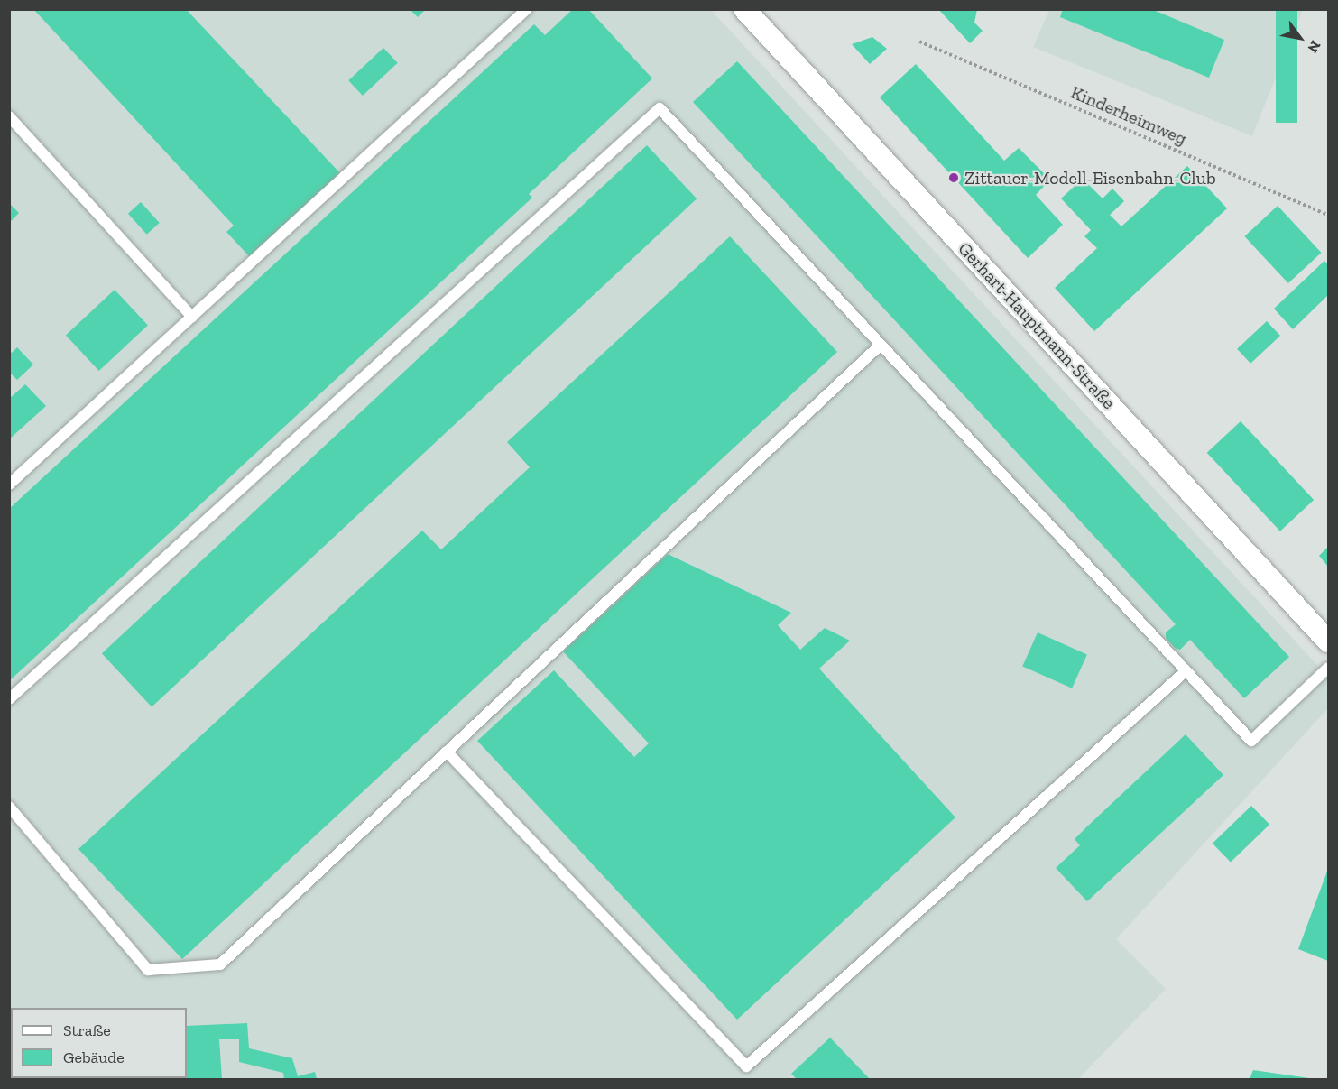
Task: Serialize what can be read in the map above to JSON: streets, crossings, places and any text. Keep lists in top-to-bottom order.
{
  "streets": {
    "street": ["Gerhart-Hauptmann-Straße"],
    "path": ["Kinderheimweg"]
  },
  "places": ["Zittauer-Modell-Eisenbahn-Club"],
  "legend": ["Straße", "Gebäude"],
  "north": "bottom right"
}
